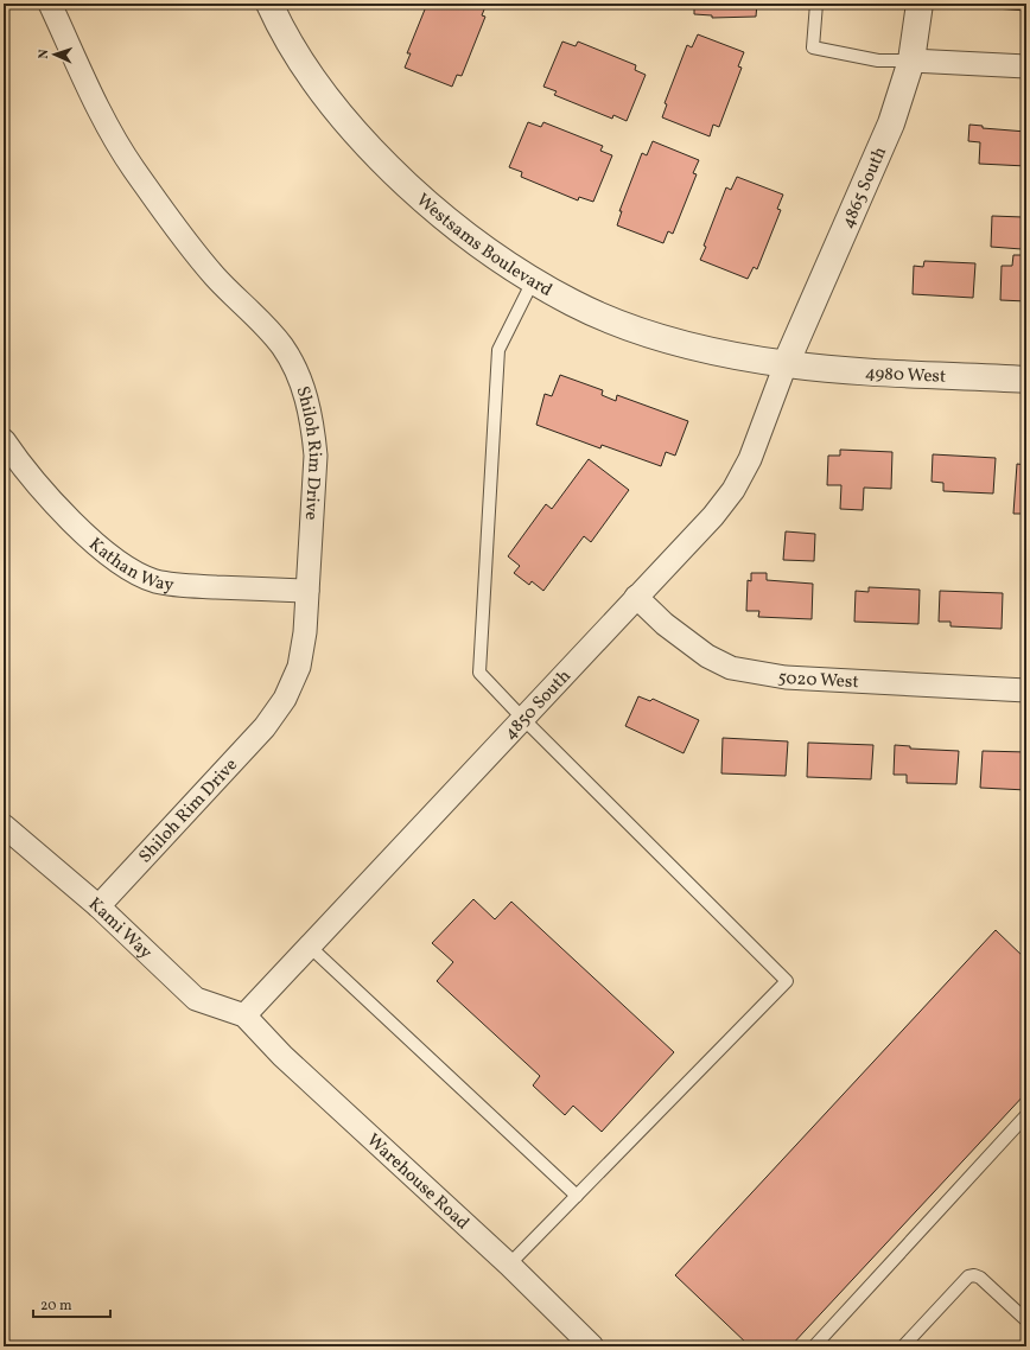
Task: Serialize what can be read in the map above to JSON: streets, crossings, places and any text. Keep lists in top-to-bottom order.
{
  "streets": {
    "street": [
      "4865 South",
      "Westsams Boulevard",
      "4980 West",
      "Shiloh Rim Drive",
      "Kathan Way",
      "5020 West",
      "4850 South",
      "Kami Way",
      "Warehouse Road"
    ]
  },
  "crossings": [
    ["4865 South", "Westsams Boulevard"],
    ["4865 South", "4980 West"],
    ["4865 South", "4850 South"],
    ["Westsams Boulevard", "4980 West"],
    ["Westsams Boulevard", "4850 South"],
    ["4980 West", "4850 South"],
    ["Shiloh Rim Drive", "Kathan Way"],
    ["Shiloh Rim Drive", "Kami Way"],
    ["5020 West", "4850 South"],
    ["4850 South", "Kami Way"],
    ["4850 South", "Warehouse Road"],
    ["Kami Way", "Warehouse Road"]
  ],
  "scale_bar": "20 m",
  "north": "left"
}
